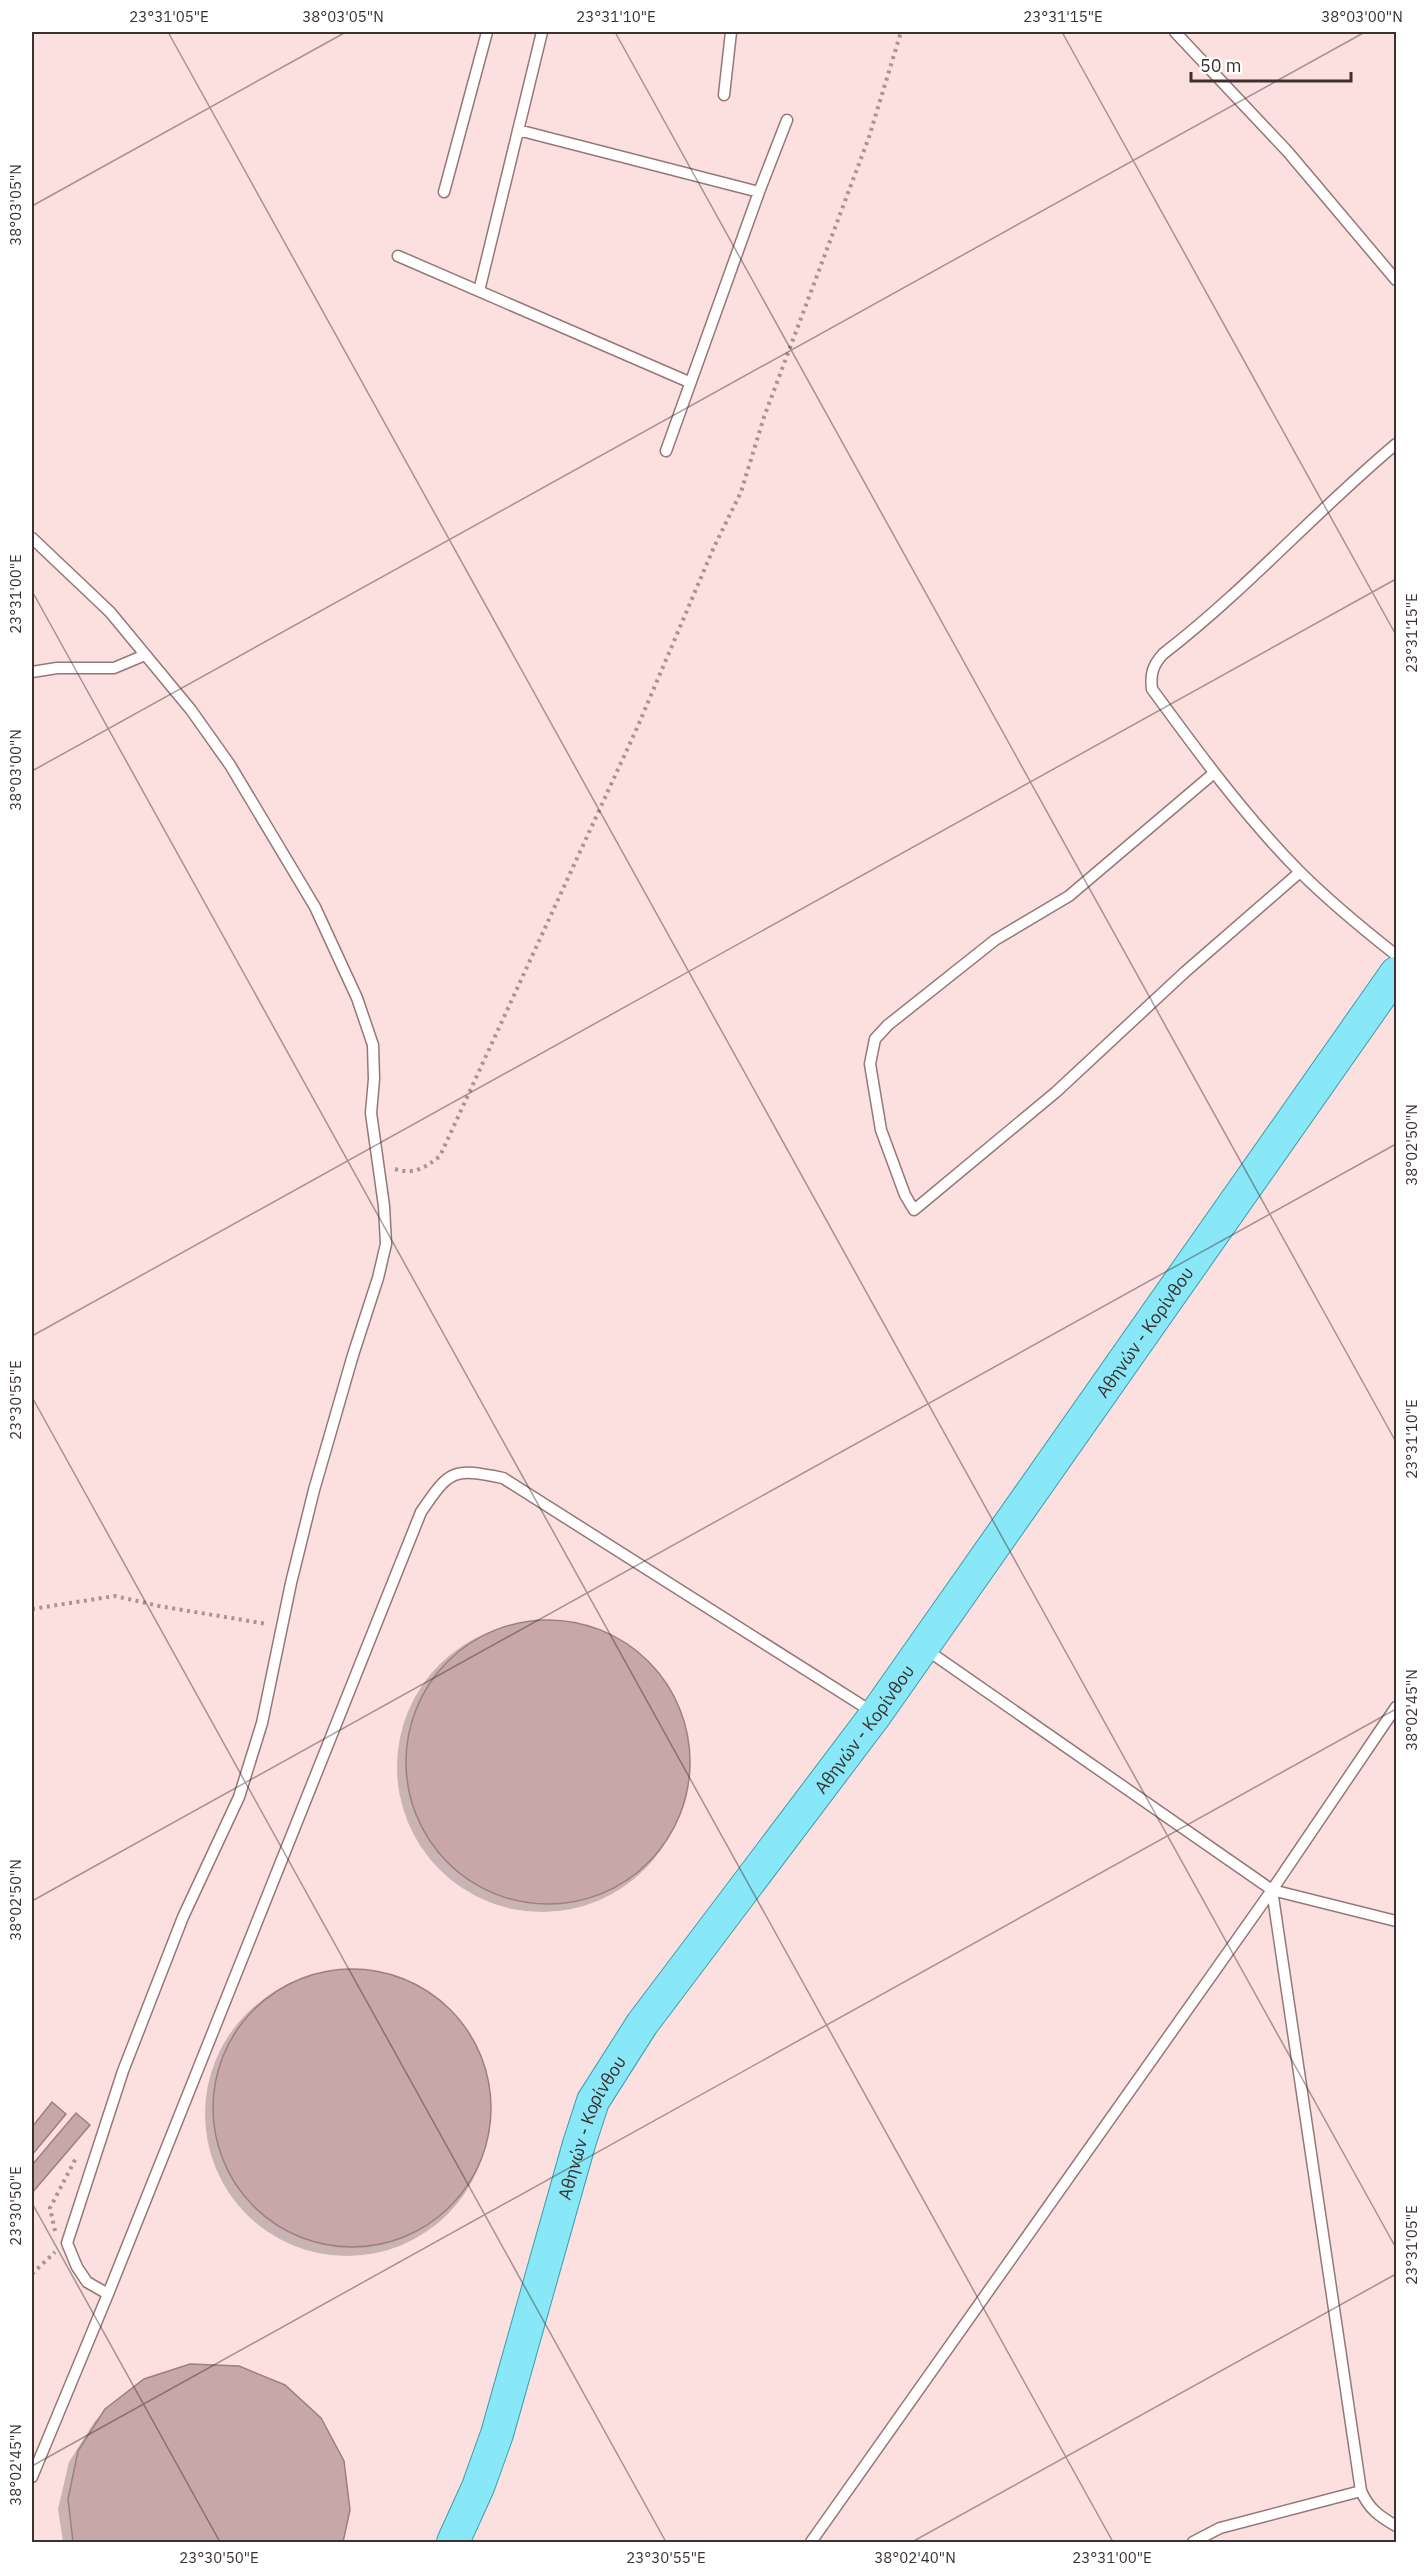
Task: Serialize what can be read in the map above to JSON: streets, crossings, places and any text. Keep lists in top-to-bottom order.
{
  "streets": {
    "main road": ["Αθηνών - Κορίνθου"]
  },
  "scale_bar": "50 m",
  "coordinates": [
    "23°31'05\"E",
    "38°03'05\"N",
    "23°31'10\"E",
    "23°31'15\"E",
    "38°03'00\"N",
    "23°31'00\"E",
    "38°02'50\"N",
    "23°30'55\"E",
    "38°02'45\"N",
    "23°30'50\"E",
    "38°02'40\"N"
  ]
}
